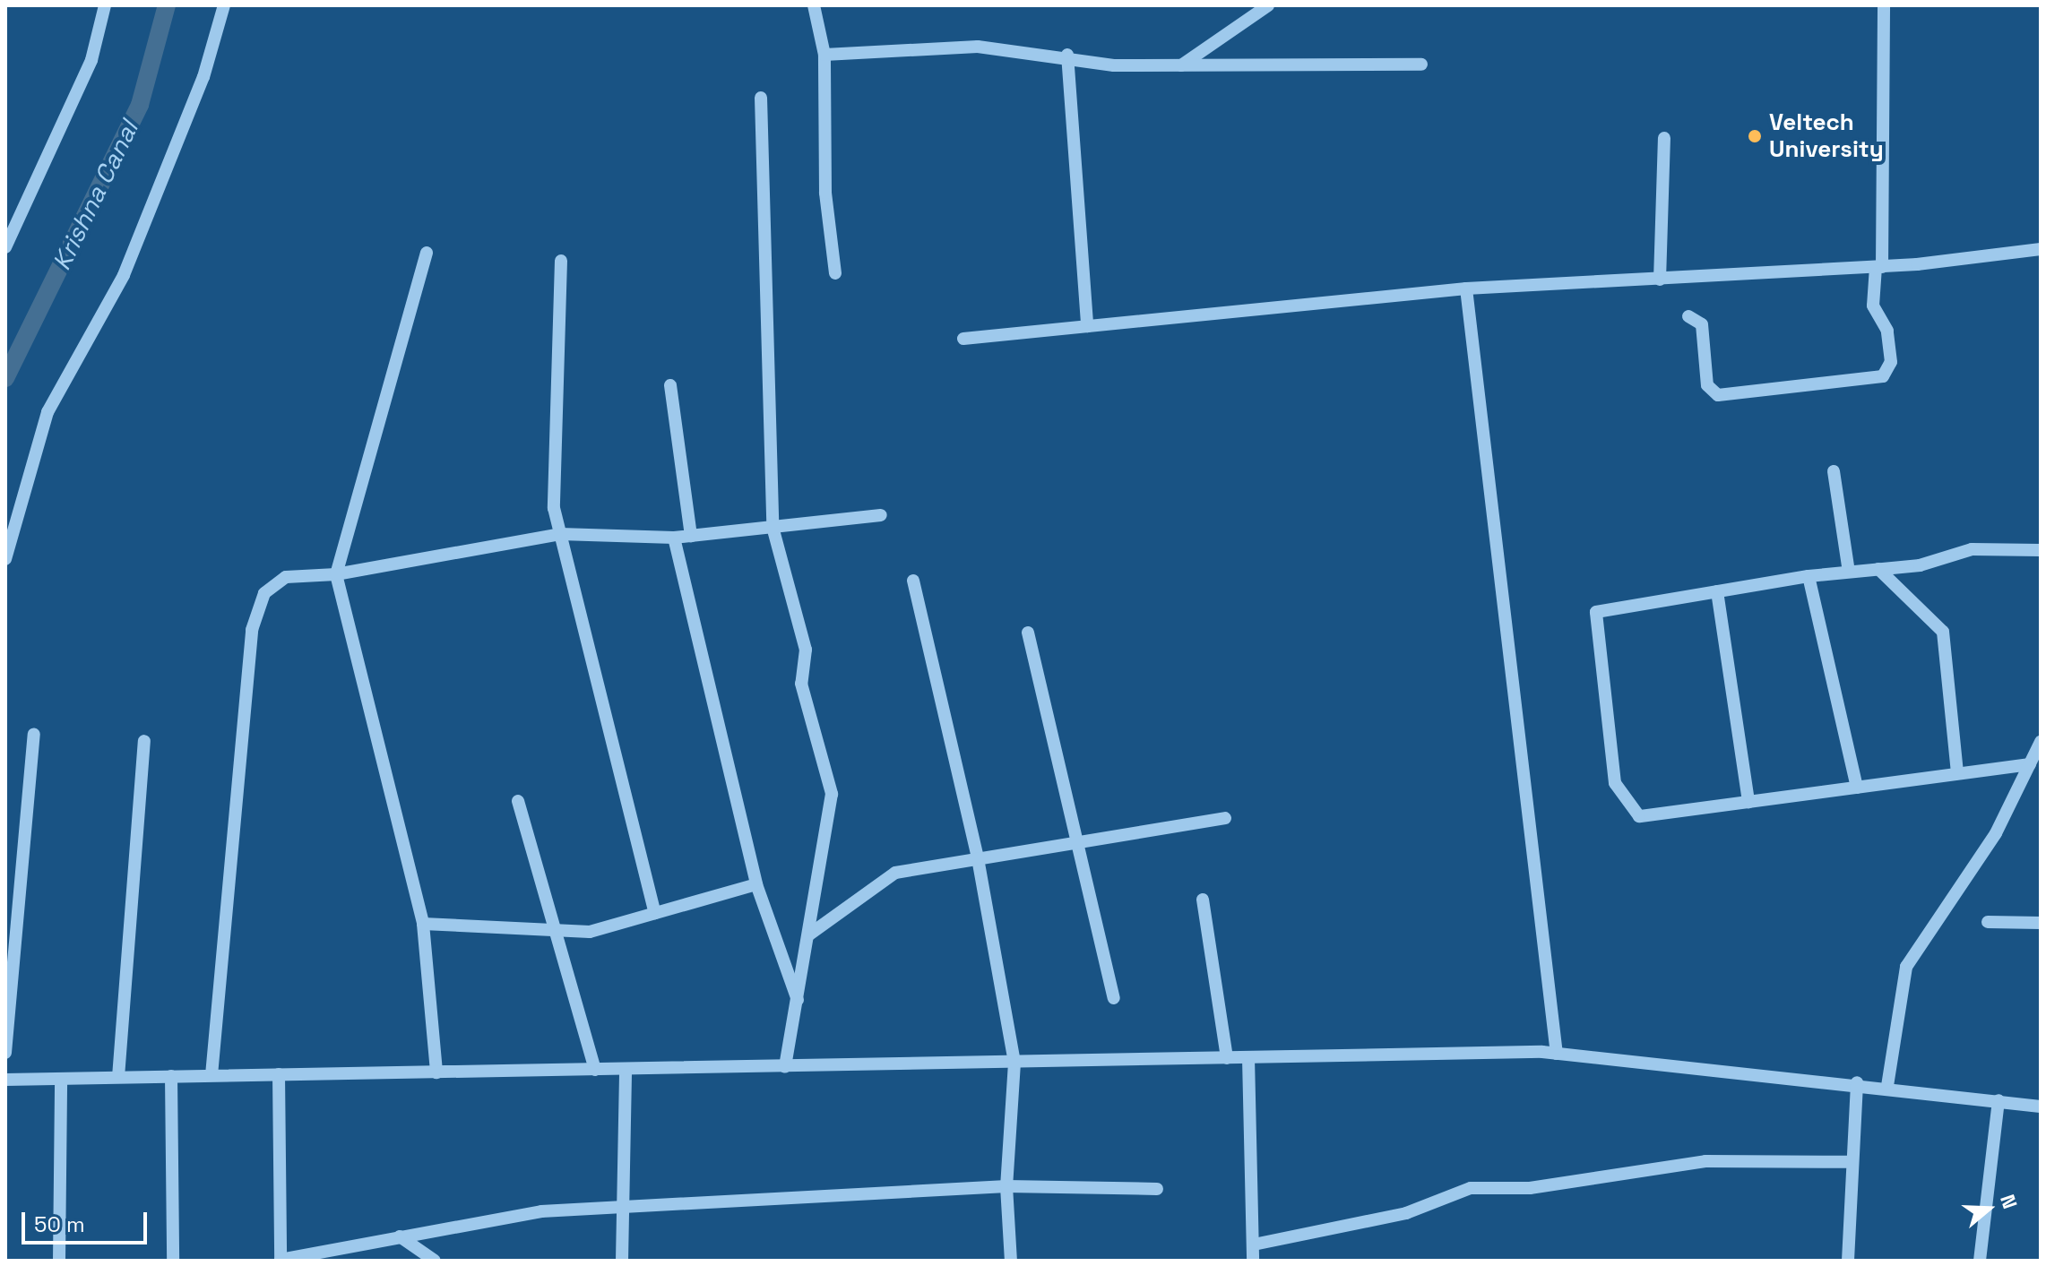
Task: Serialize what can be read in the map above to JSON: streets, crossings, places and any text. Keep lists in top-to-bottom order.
{
  "water": ["Krishna Canal"],
  "places": ["Veltech University"],
  "scale_bar": "50 m",
  "north": "right"
}
